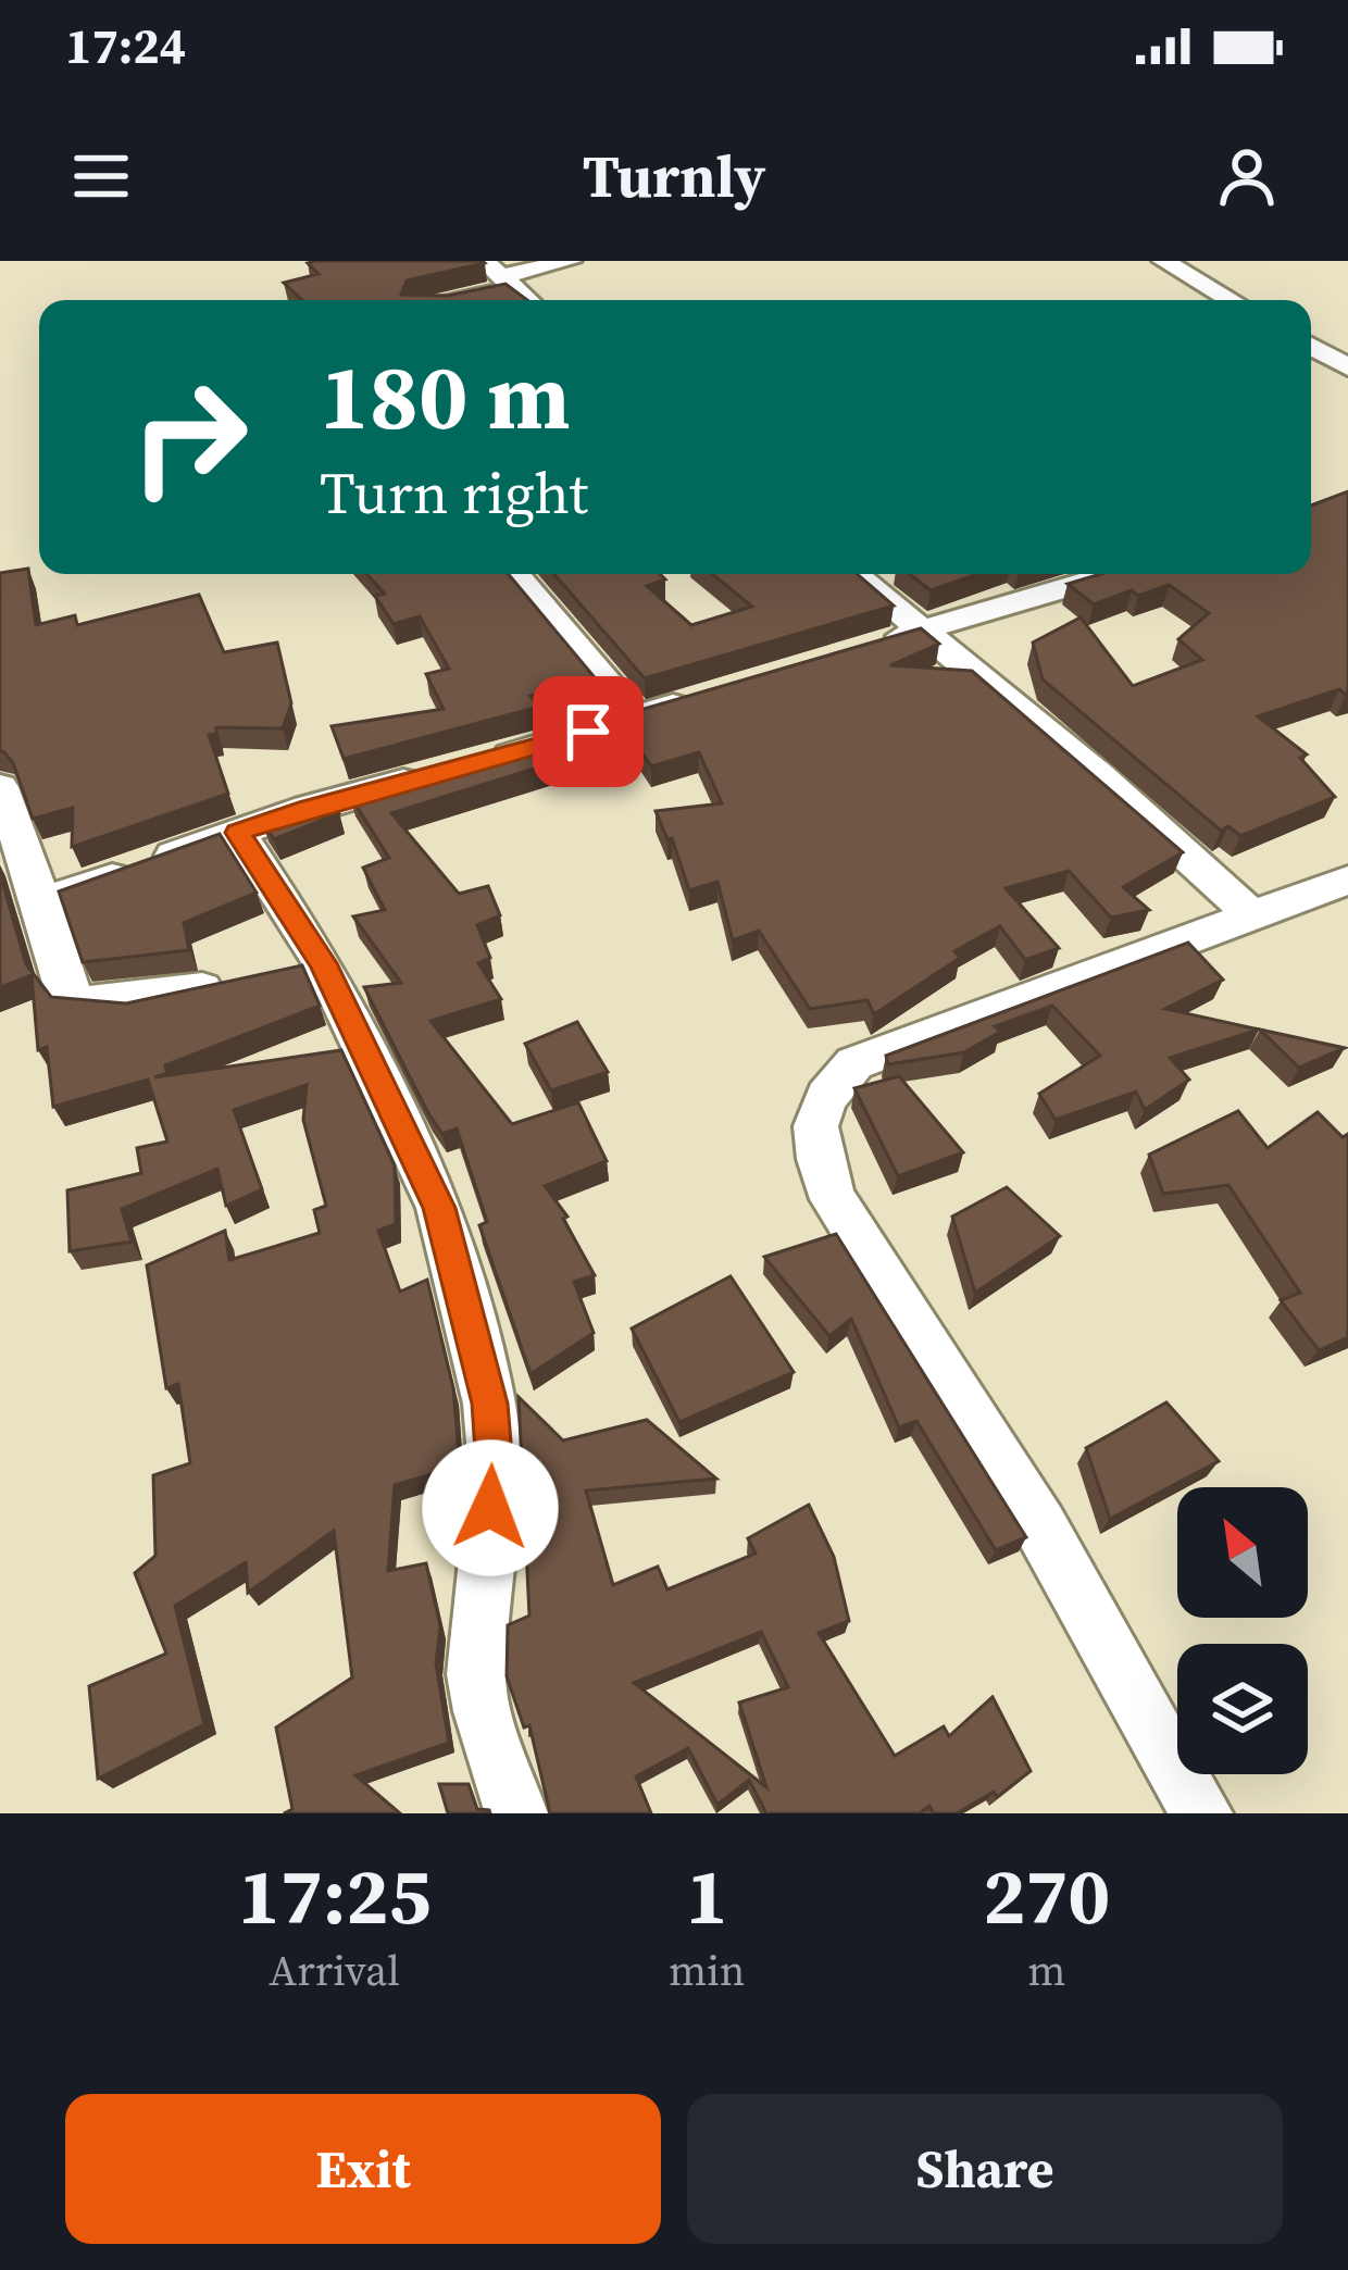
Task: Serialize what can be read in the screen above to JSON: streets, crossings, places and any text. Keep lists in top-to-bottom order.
{
  "north": "top left",
  "page": {
    "status": "17:24",
    "header": "Turnly",
    "turn": ["180 m", "Turn right"],
    "eta": [
      "17:25",
      "Arrival",
      "1",
      "min",
      "270",
      "m"
    ],
    "buttons": ["Exit", "Share"]
  }
}
